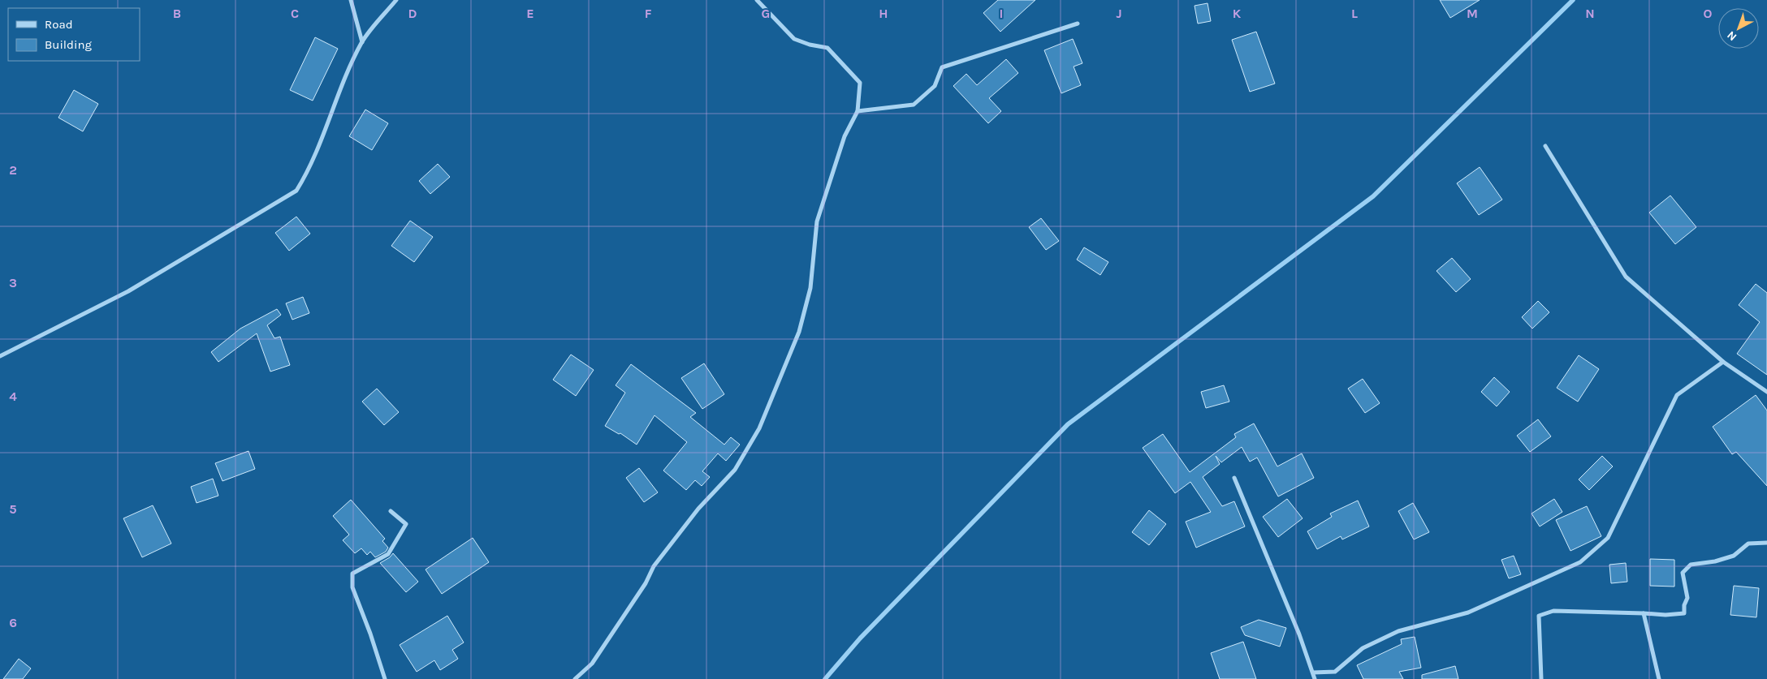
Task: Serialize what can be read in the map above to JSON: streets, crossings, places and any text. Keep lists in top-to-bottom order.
{
  "legend": ["Road", "Building"],
  "north": "bottom left",
  "grid": {
    "columns": [
      "B",
      "C",
      "D",
      "E",
      "F",
      "G",
      "H",
      "I",
      "J",
      "K",
      "L",
      "M",
      "N",
      "O"
    ],
    "rows": [
      "2",
      "3",
      "4",
      "5",
      "6"
    ]
  }
}
